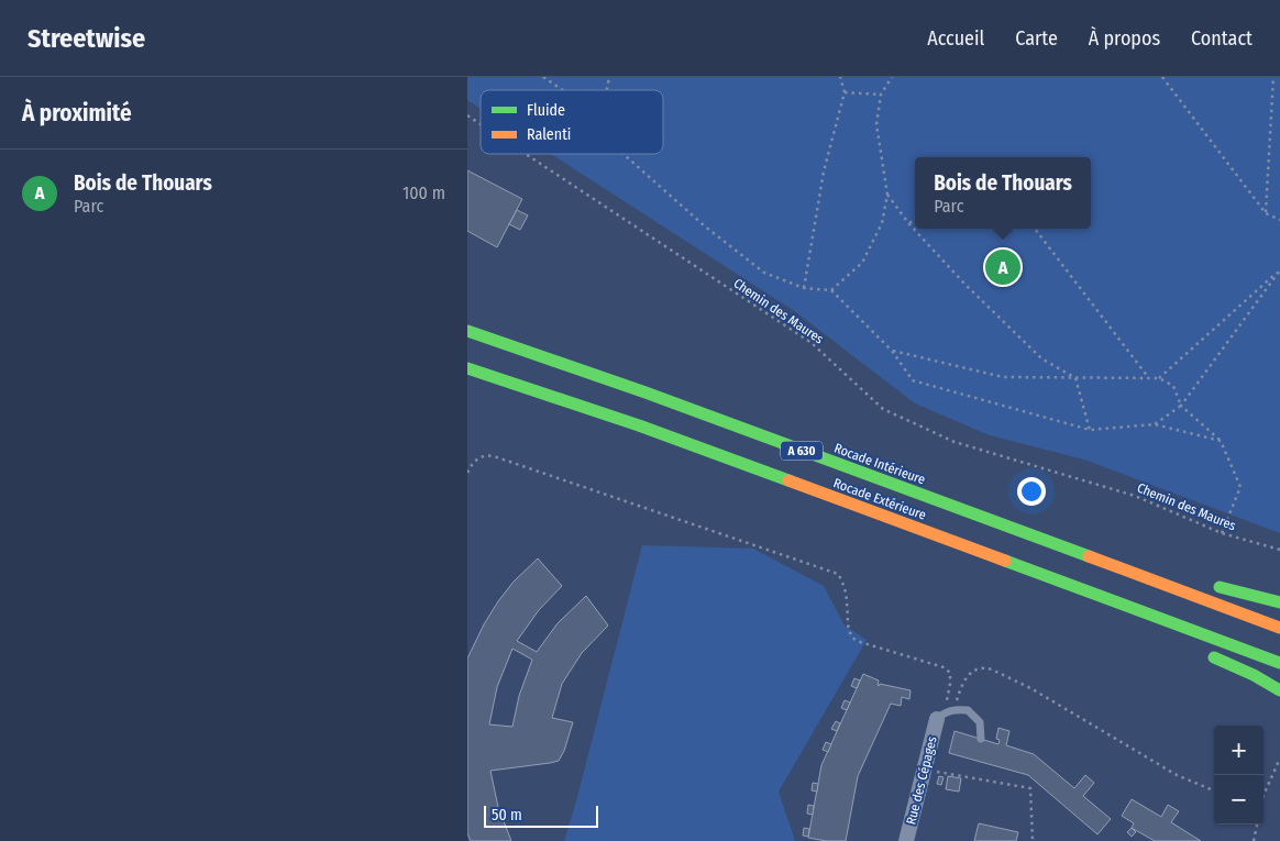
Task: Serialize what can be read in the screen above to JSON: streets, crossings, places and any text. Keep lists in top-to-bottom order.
{
  "streets": {
    "highway": ["A 630", "Rocade Intérieure", "Rocade Extérieure"],
    "street": ["Rue des Cépages"],
    "path": ["Chemin des Maures"]
  },
  "legend": ["Fluide", "Ralenti"],
  "scale_bar": "50 m",
  "page": {
    "header": "Streetwise",
    "nav": [
      "Accueil",
      "Carte",
      "À propos",
      "Contact"
    ],
    "heading": "À proximité",
    "list": [
      {
        "mark": "A",
        "name": "Bois de Thouars",
        "note": "Parc",
        "value": "100 m"
      }
    ],
    "popup": ["Bois de Thouars", "Parc"],
    "pins": "A",
    "map_buttons": ["+", "−"],
    "scale": "50 m"
  }
}
